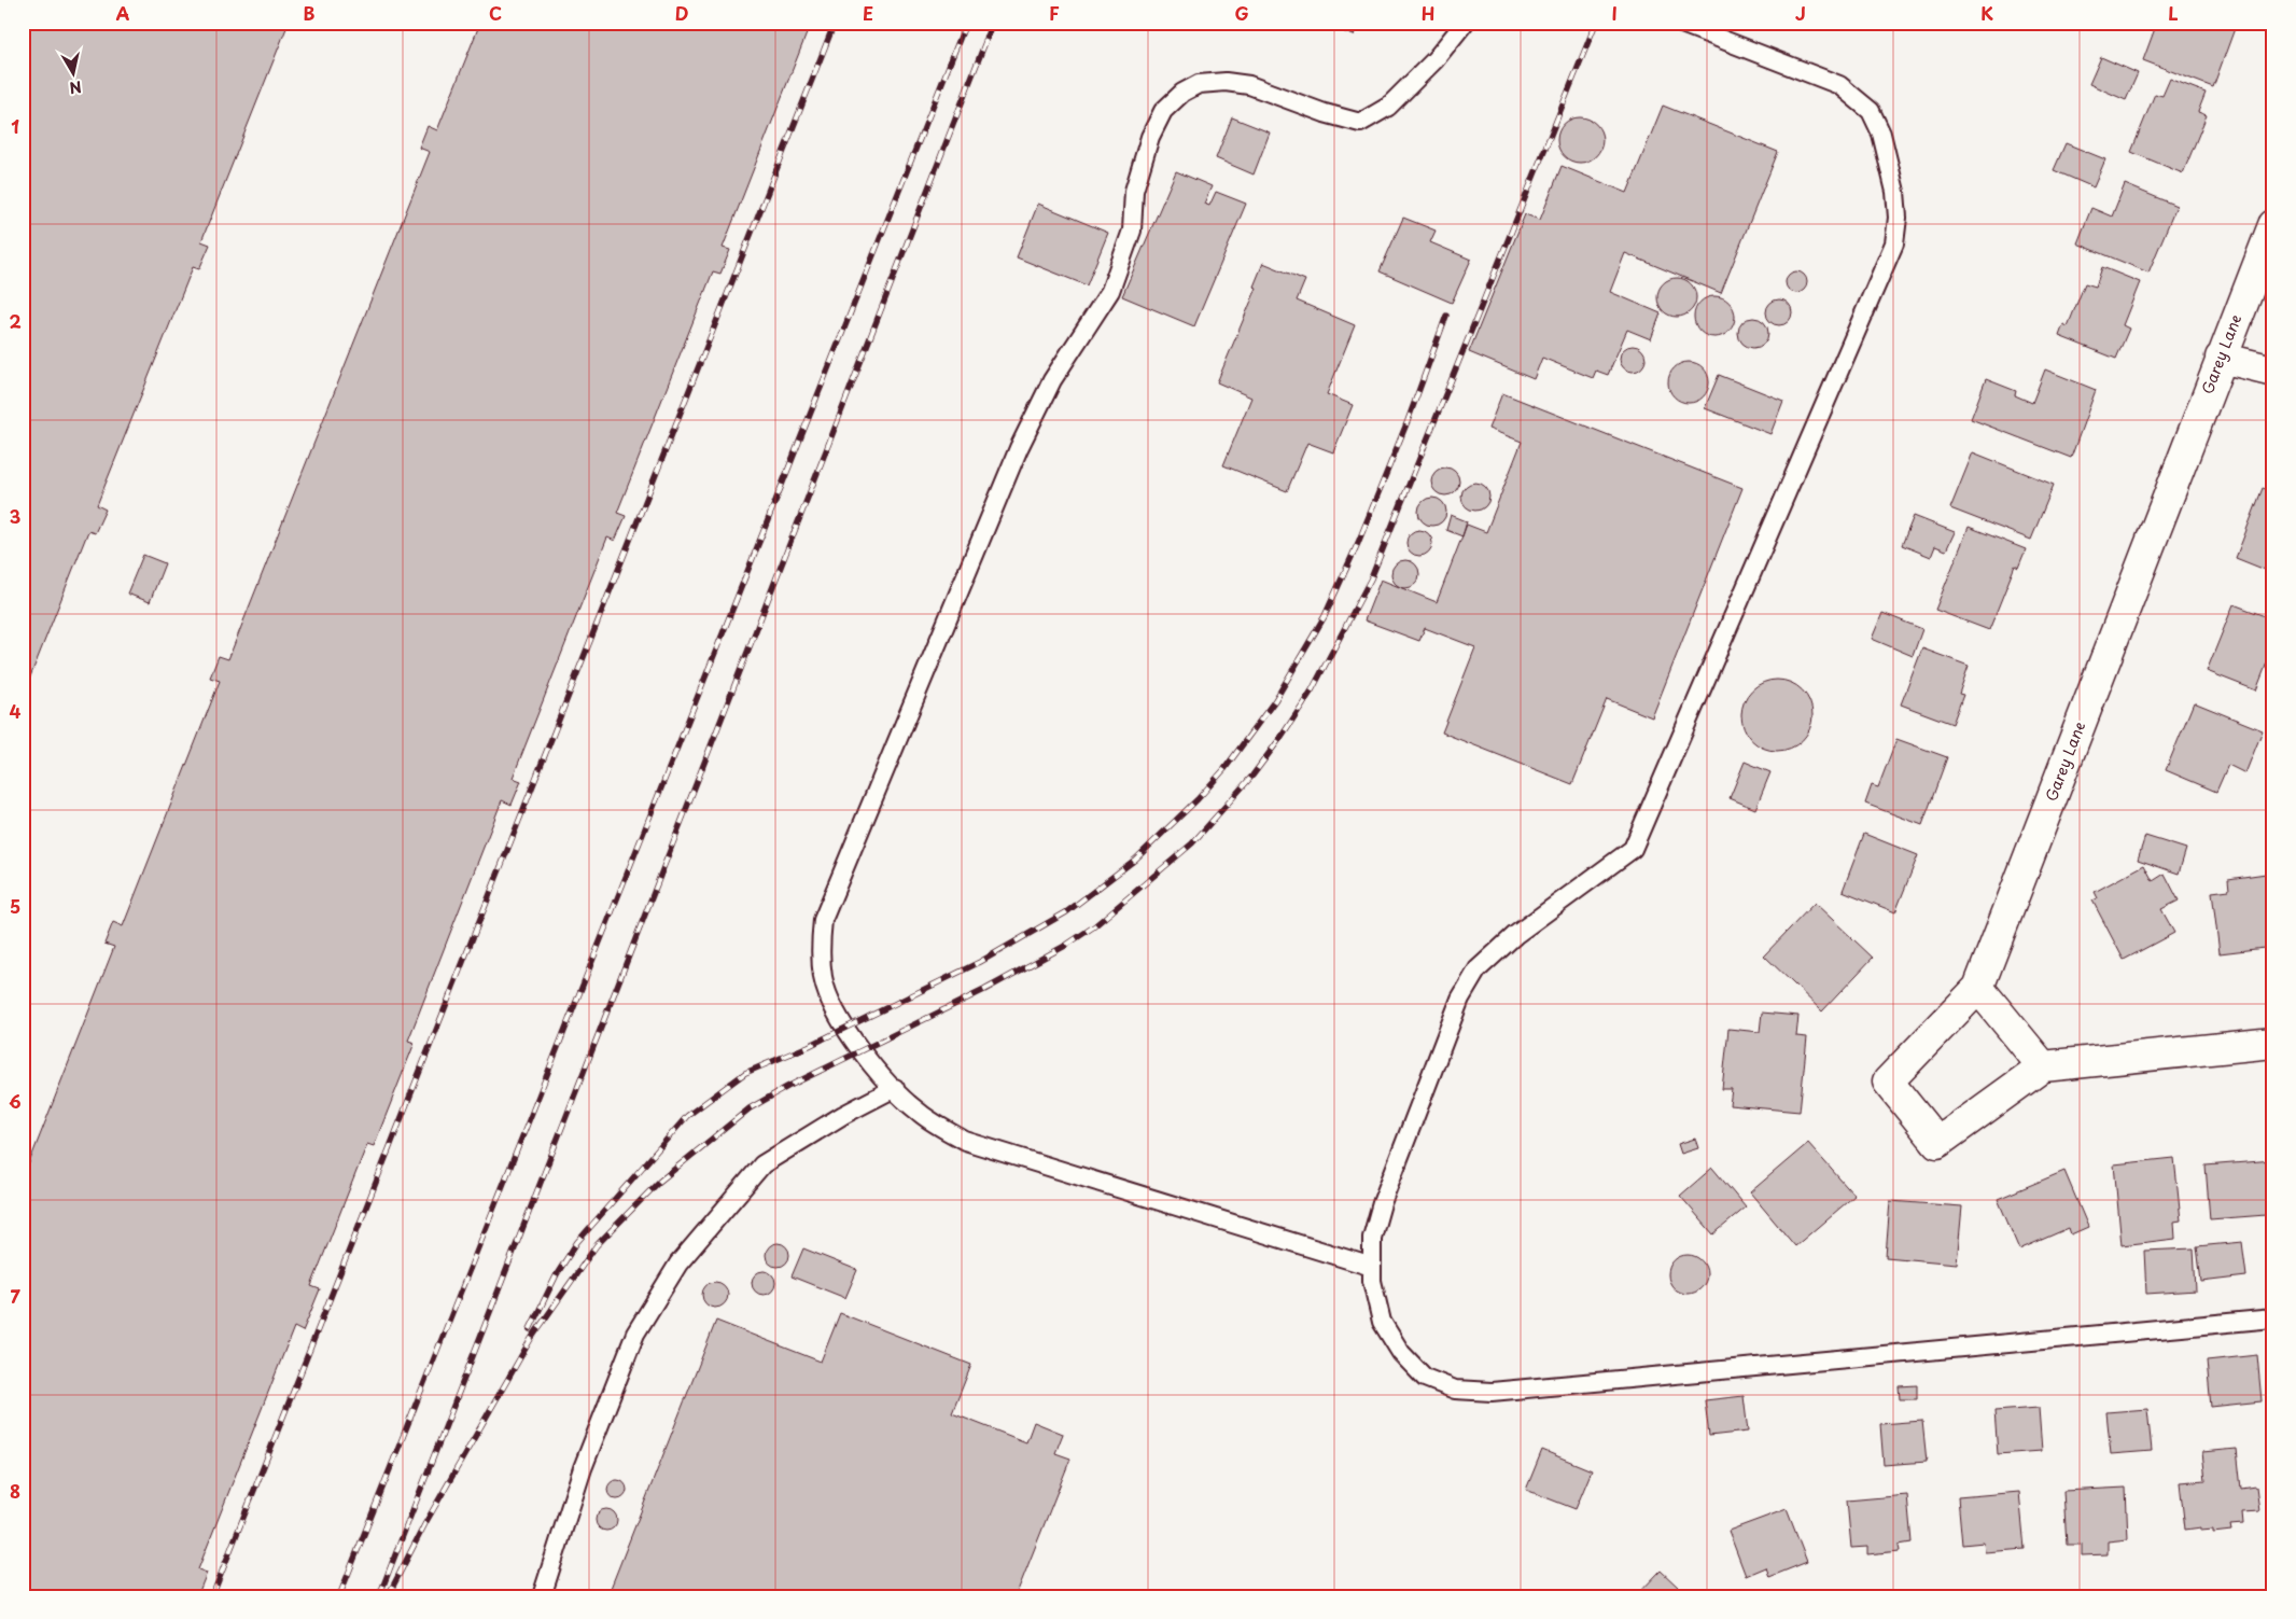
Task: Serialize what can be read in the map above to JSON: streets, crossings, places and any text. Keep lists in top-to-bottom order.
{
  "streets": {
    "street": ["Garey Lane"]
  },
  "north": "bottom",
  "grid": {
    "columns": [
      "A",
      "B",
      "C",
      "D",
      "E",
      "F",
      "G",
      "H",
      "I",
      "J",
      "K",
      "L"
    ],
    "rows": [
      "1",
      "2",
      "3",
      "4",
      "5",
      "6",
      "7",
      "8"
    ]
  }
}
